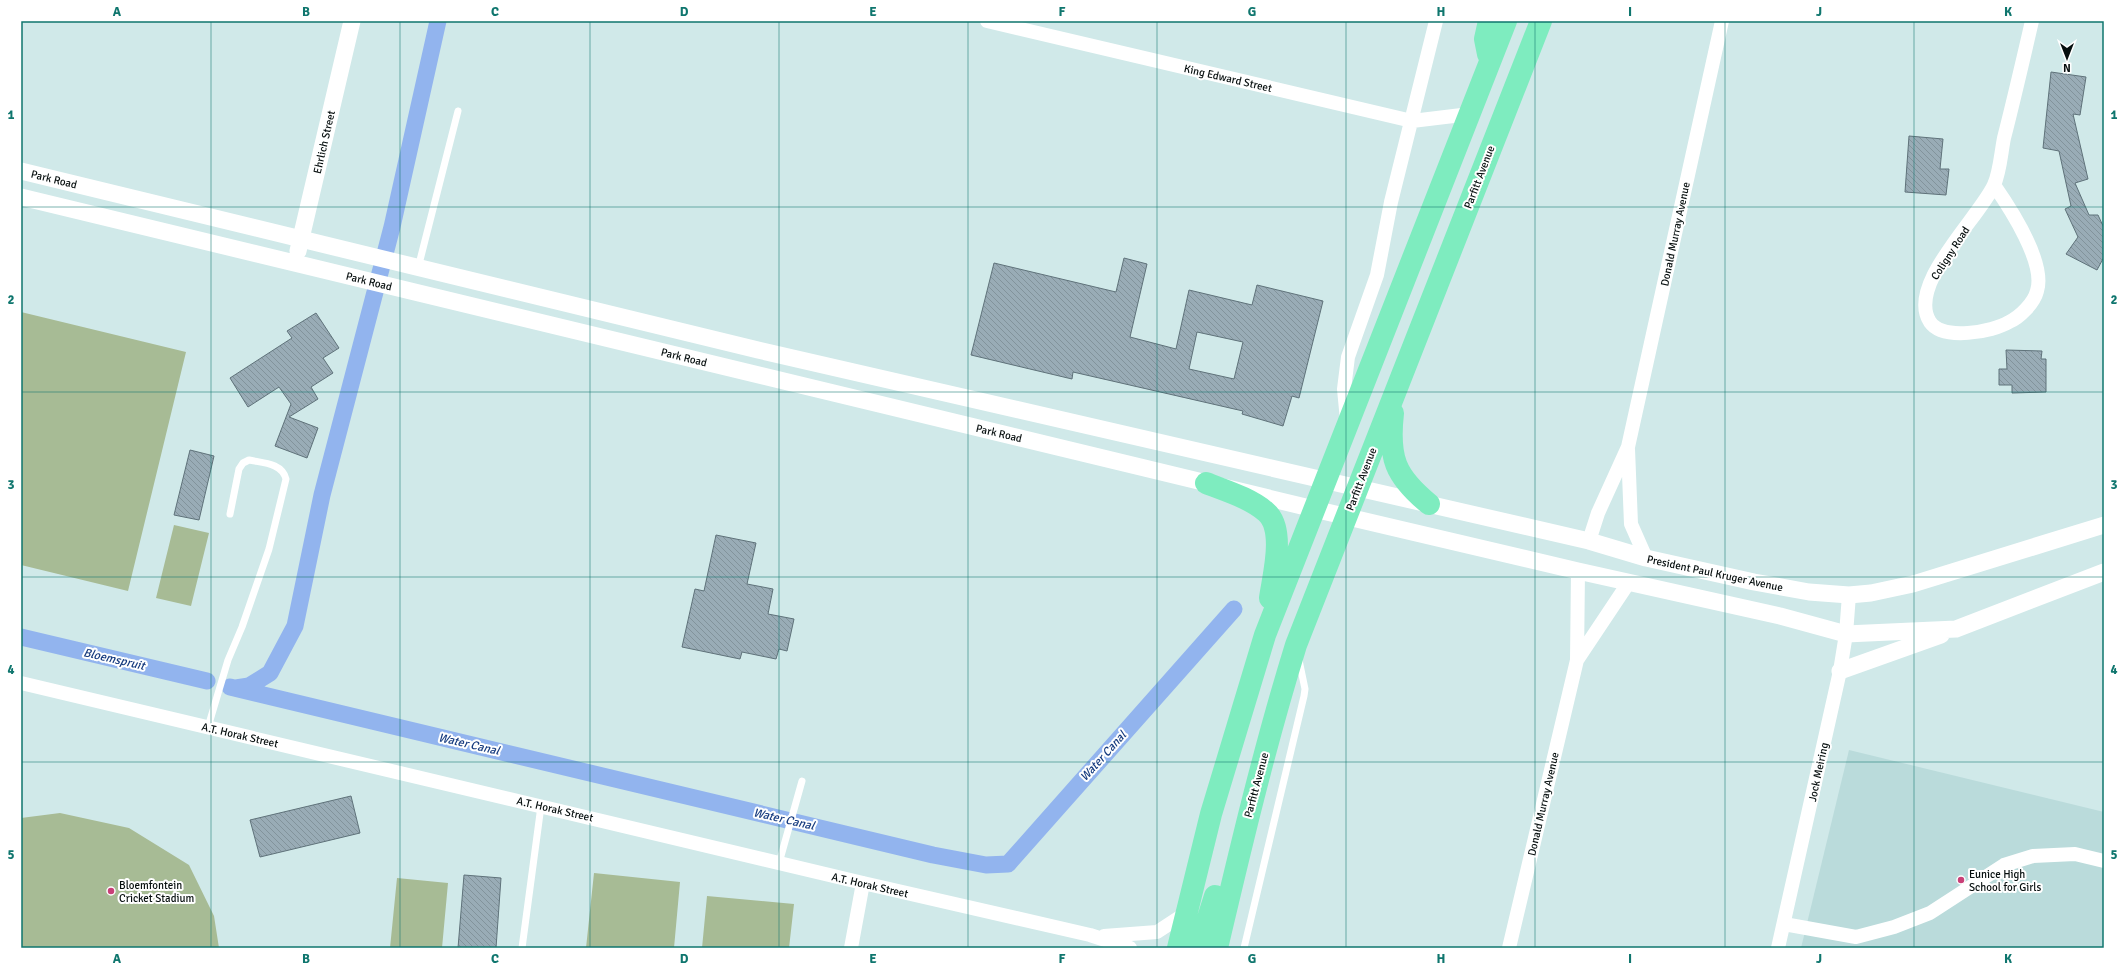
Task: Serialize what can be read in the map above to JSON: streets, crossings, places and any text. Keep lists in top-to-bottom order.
{
  "streets": {
    "highway": ["Parfitt Avenue"],
    "street": [
      "King Edward Street",
      "Ehrlich Street",
      "Park Road",
      "Donald Murray Avenue",
      "Coligny Road",
      "President Paul Kruger Avenue",
      "A.T. Horak Street",
      "Jock Meiring"
    ]
  },
  "crossings": [
    ["Ehrlich Street", "Park Road"],
    ["Parfitt Avenue", "Park Road"],
    ["Parfitt Avenue", "President Paul Kruger Avenue"],
    ["Park Road", "President Paul Kruger Avenue"],
    ["Donald Murray Avenue", "President Paul Kruger Avenue"],
    ["President Paul Kruger Avenue", "Jock Meiring"]
  ],
  "water": ["Bloemspruit", "Water Canal"],
  "places": ["Eunice High School for Girls", "Bloemfontein Cricket Stadium"],
  "north": "bottom",
  "grid": {
    "columns": [
      "A",
      "B",
      "C",
      "D",
      "E",
      "F",
      "G",
      "H",
      "I",
      "J",
      "K"
    ],
    "rows": [
      "1",
      "2",
      "3",
      "4",
      "5"
    ]
  }
}
